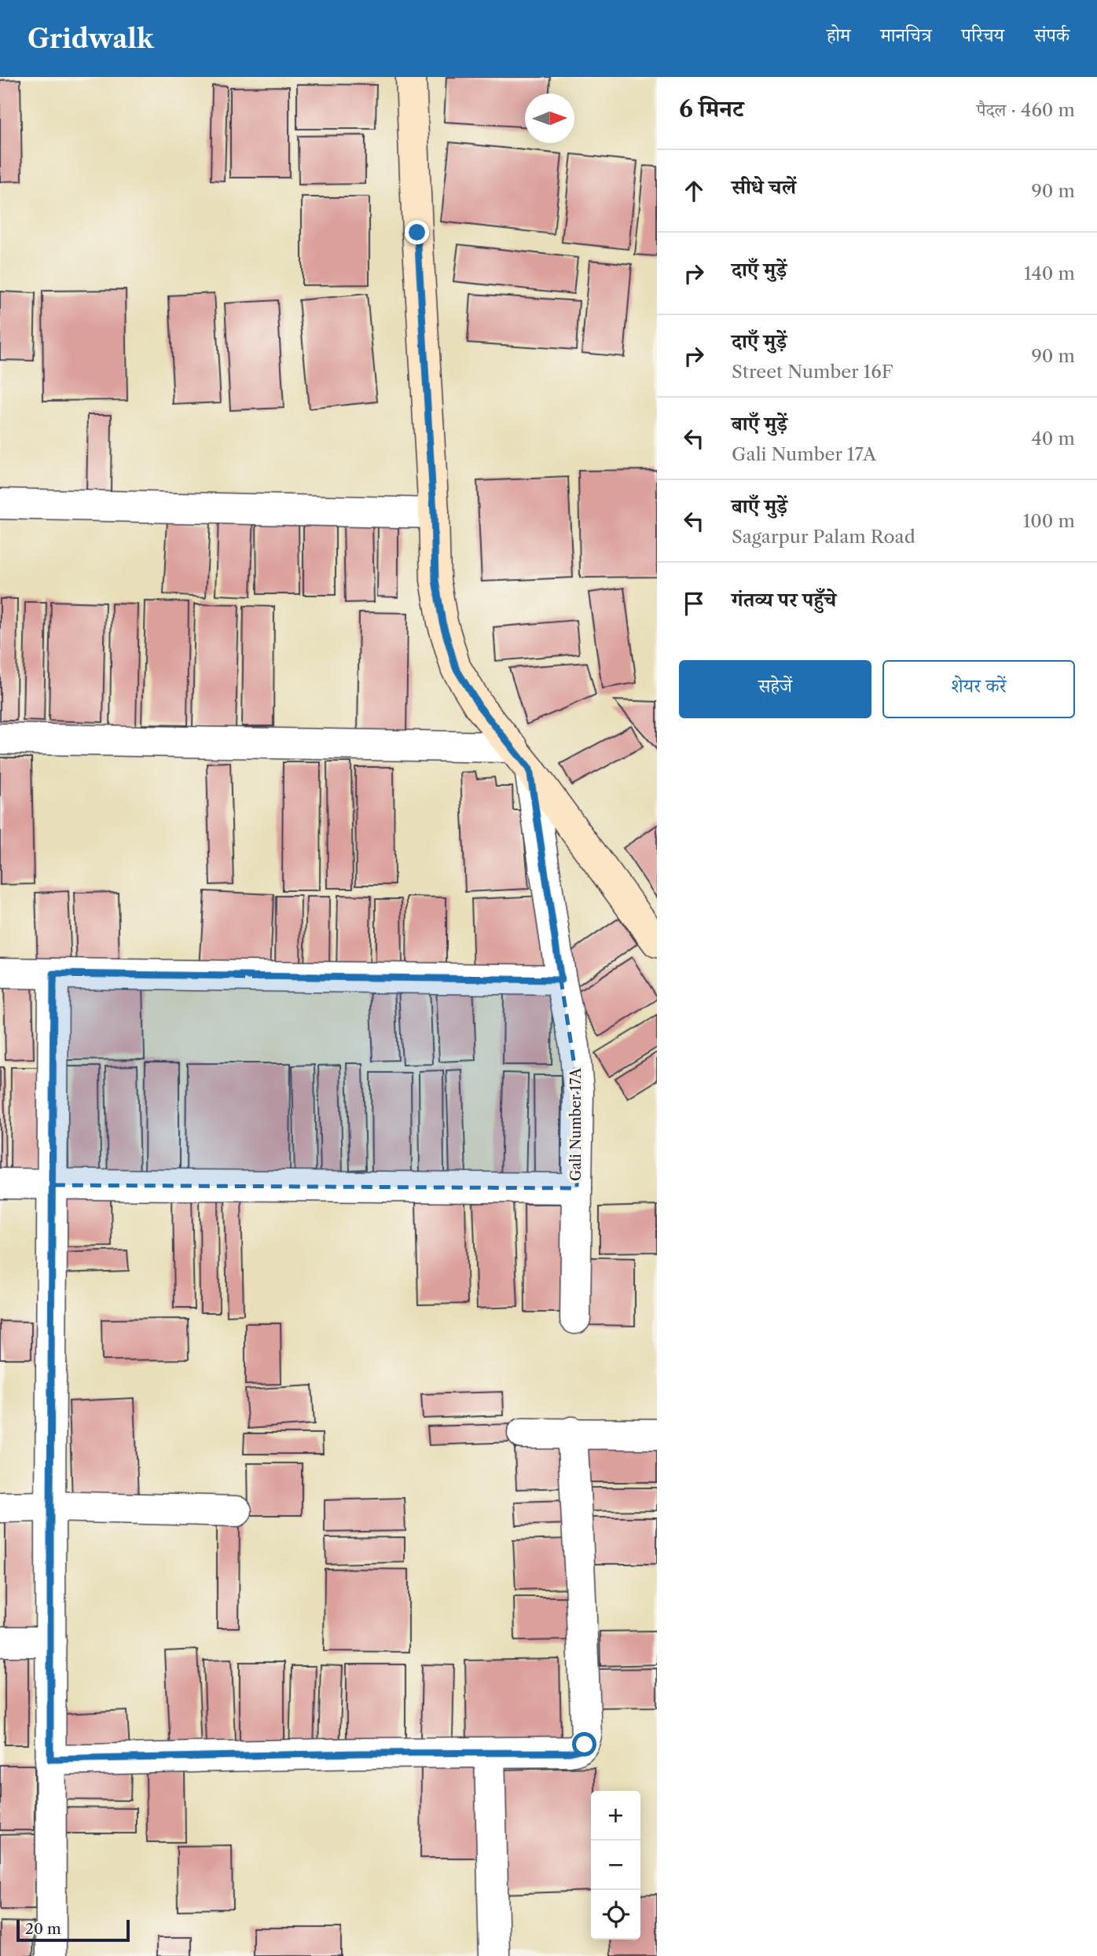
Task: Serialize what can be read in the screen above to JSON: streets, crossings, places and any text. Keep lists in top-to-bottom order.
{
  "streets": {
    "street": ["Gali Number 17A"]
  },
  "scale_bar": "20 m",
  "north": "right",
  "page": {
    "header": "Gridwalk",
    "nav": [
      "होम",
      "मानचित्र",
      "परिचय",
      "संपर्क"
    ],
    "heading": ["6 मिनट", "पैदल · 460 m"],
    "list": [
      ["सीधे चलें", "90 m"],
      ["दाएँ मुड़ें", "140 m"],
      ["दाएँ मुड़ें", "Street Number 16F", "90 m"],
      ["बाएँ मुड़ें", "Gali Number 17A", "40 m"],
      ["बाएँ मुड़ें", "Sagarpur Palam Road", "100 m"],
      "गंतव्य पर पहुँचे"
    ],
    "buttons": ["सहेजें", "शेयर करें"],
    "map_buttons": ["+", "−"],
    "scale": "20 m"
  }
}
